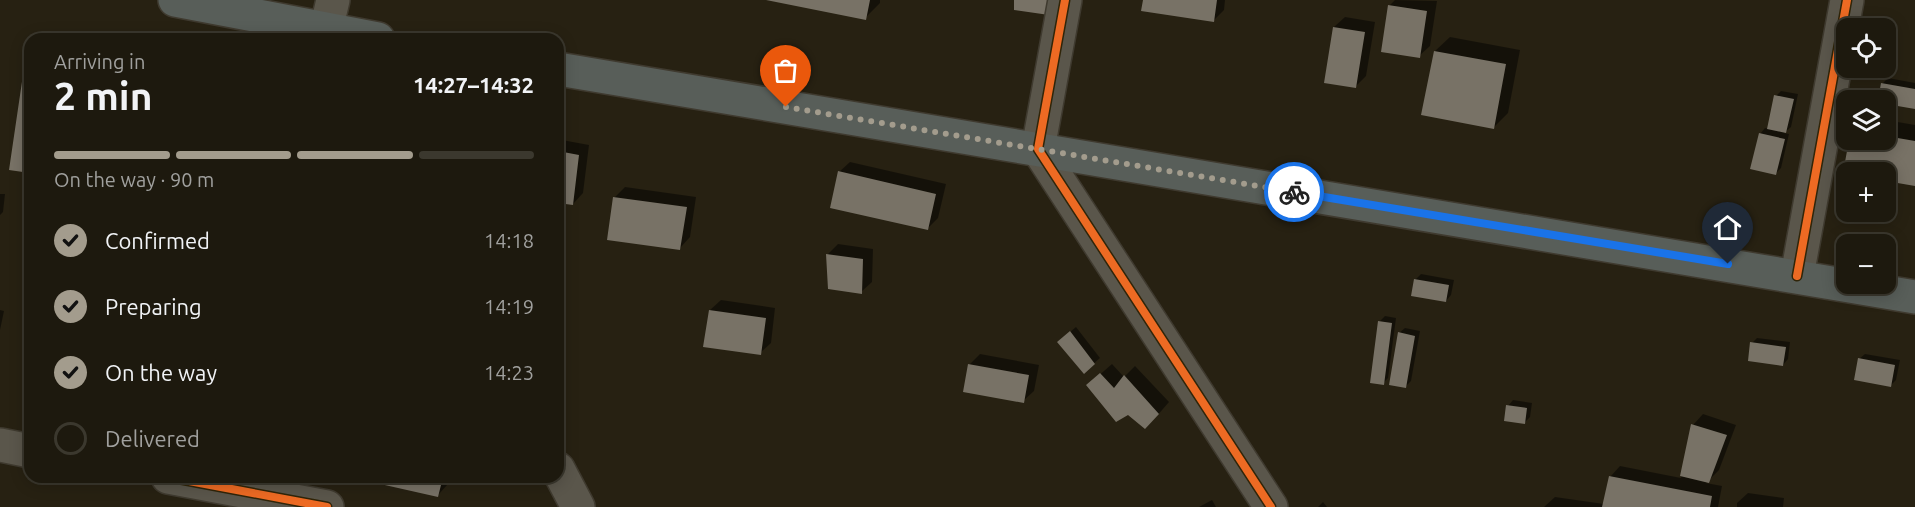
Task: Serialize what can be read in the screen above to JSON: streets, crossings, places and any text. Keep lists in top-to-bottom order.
{
  "page": {
    "map_buttons": ["+", "−"],
    "heading": ["2 min", "Arriving in", "14:27–14:32"],
    "bar": "On the way · 90 m",
    "list": [
      ["Confirmed", "14:18"],
      ["Preparing", "14:19"],
      ["On the way", "14:23"],
      "Delivered"
    ]
  }
}
